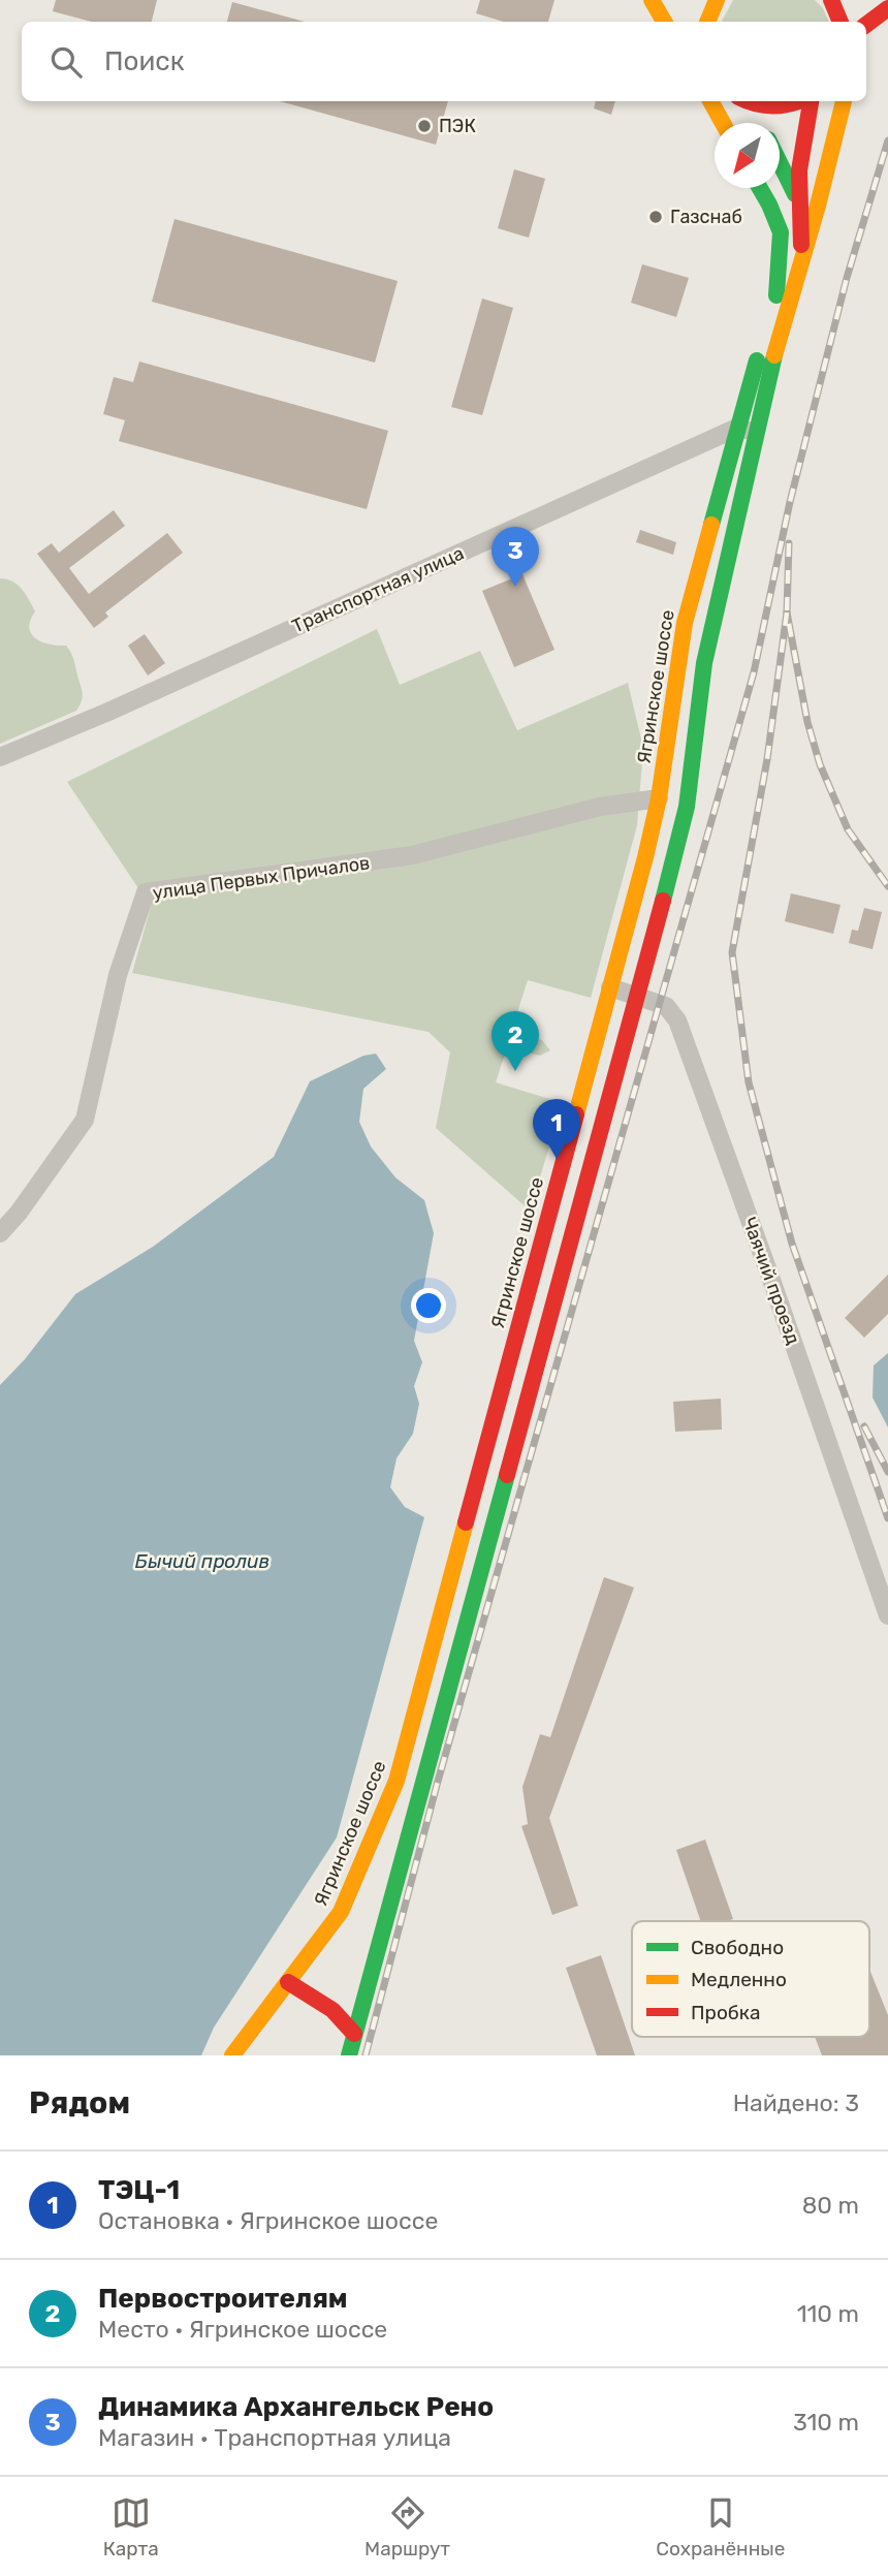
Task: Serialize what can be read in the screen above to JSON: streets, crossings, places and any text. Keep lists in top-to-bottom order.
{
  "streets": {
    "main road": ["Ягринское шоссе"],
    "street": ["Транспортная улица", "улица Первых Причалов", "Чаячий проезд"]
  },
  "crossings": [
    ["Транспортная улица", "Ягринское шоссе"],
    ["Ягринское шоссе", "улица Первых Причалов"],
    ["Ягринское шоссе", "Чаячий проезд"]
  ],
  "water": ["Бычий пролив"],
  "places": ["ПЭК", "Газснаб"],
  "legend": ["Свободно", "Медленно", "Пробка"],
  "north": "bottom left",
  "page": {
    "search": "Поиск",
    "pins": ["3", "2", "1"],
    "heading": ["Рядом", "Найдено: 3"],
    "list": [
      {
        "mark": "1",
        "name": "ТЭЦ-1",
        "note": "Остановка · Ягринское шоссе",
        "value": "80 m"
      },
      {
        "mark": "2",
        "name": "Первостроителям",
        "note": "Место · Ягринское шоссе",
        "value": "110 m"
      },
      {
        "mark": "3",
        "name": "Динамика Архангельск Рено",
        "note": "Магазин · Транспортная улица",
        "value": "310 m"
      }
    ],
    "nav": ["Карта", "Маршрут", "Сохранённые"]
  }
}
